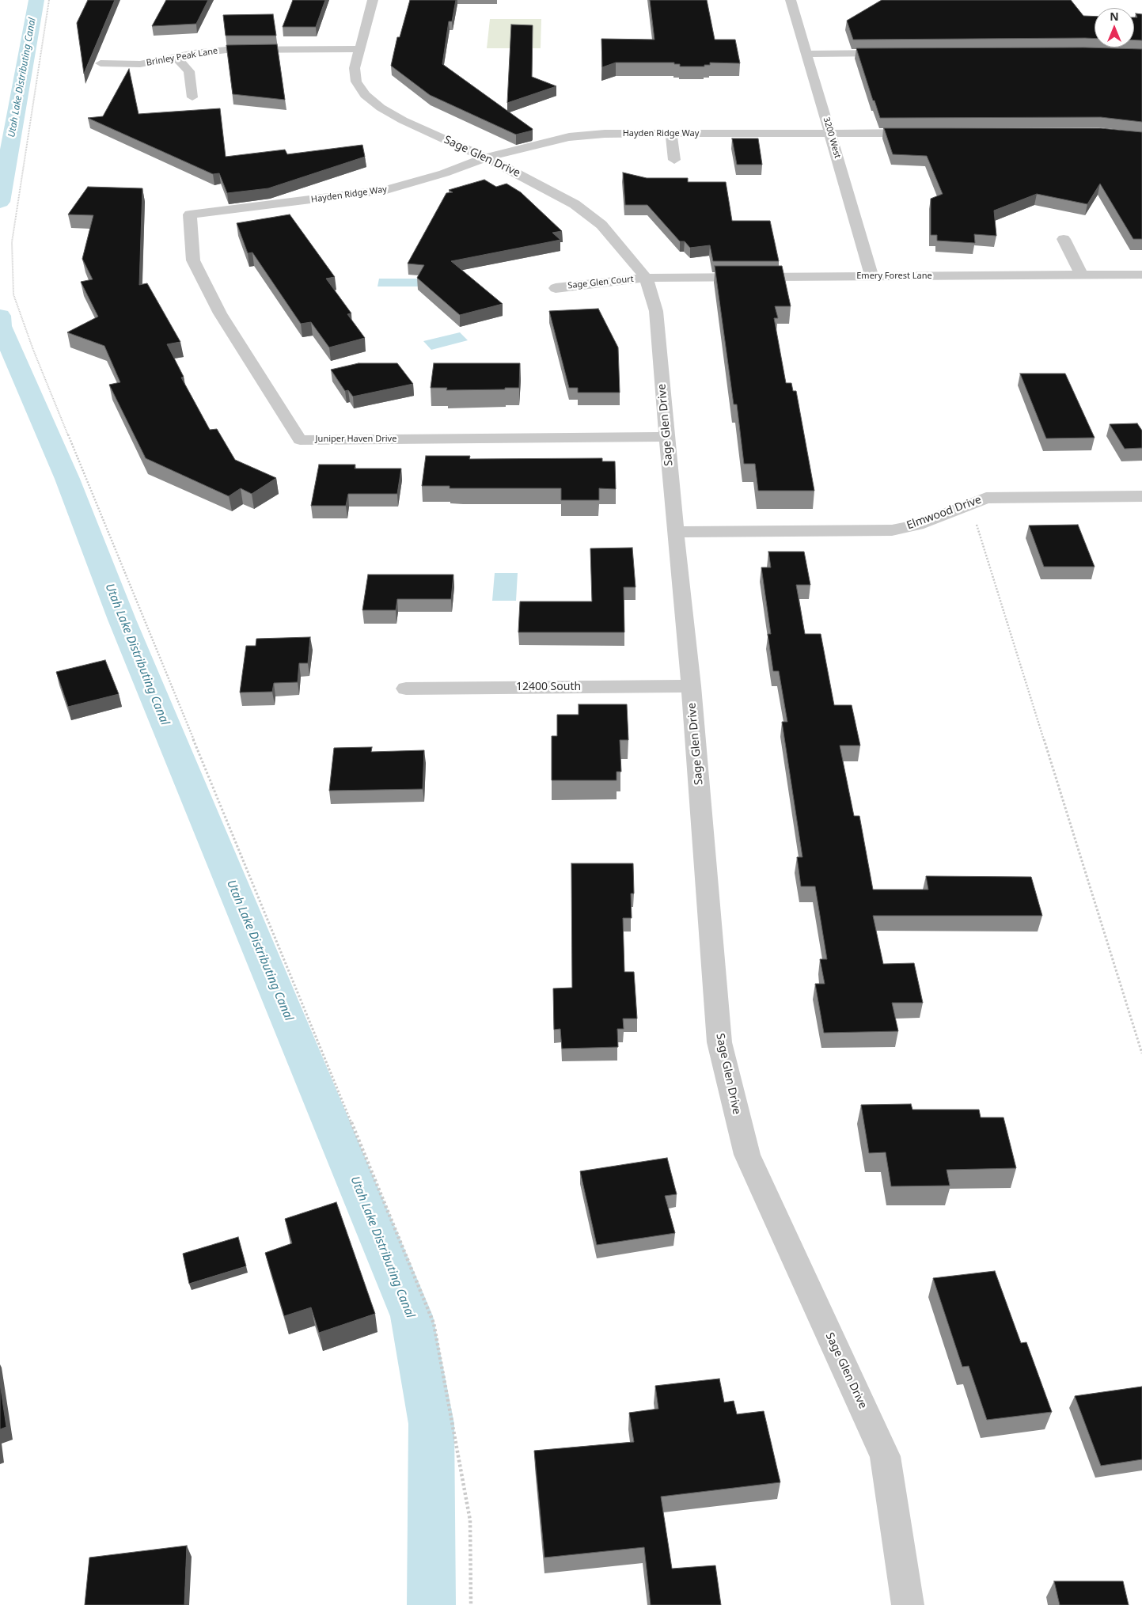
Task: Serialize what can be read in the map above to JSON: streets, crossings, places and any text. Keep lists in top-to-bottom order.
{
  "streets": {
    "street": [
      "Brinley Peak Lane",
      "Hayden Ridge Way",
      "3200 West",
      "Sage Glen Drive",
      "Emery Forest Lane",
      "Sage Glen Court",
      "Juniper Haven Drive",
      "Elmwood Drive",
      "12400 South"
    ]
  },
  "crossings": [
    ["Brinley Peak Lane", "Sage Glen Drive"],
    ["Hayden Ridge Way", "3200 West"],
    ["Hayden Ridge Way", "Sage Glen Drive"],
    ["Hayden Ridge Way", "Juniper Haven Drive"],
    ["3200 West", "Emery Forest Lane"],
    ["Sage Glen Drive", "Emery Forest Lane"],
    ["Sage Glen Drive", "Sage Glen Court"],
    ["Sage Glen Drive", "Juniper Haven Drive"],
    ["Sage Glen Drive", "Elmwood Drive"],
    ["Sage Glen Drive", "12400 South"],
    ["Emery Forest Lane", "Sage Glen Court"]
  ],
  "water": ["Utah Lake Distributing Canal"],
  "north": "top"
}
